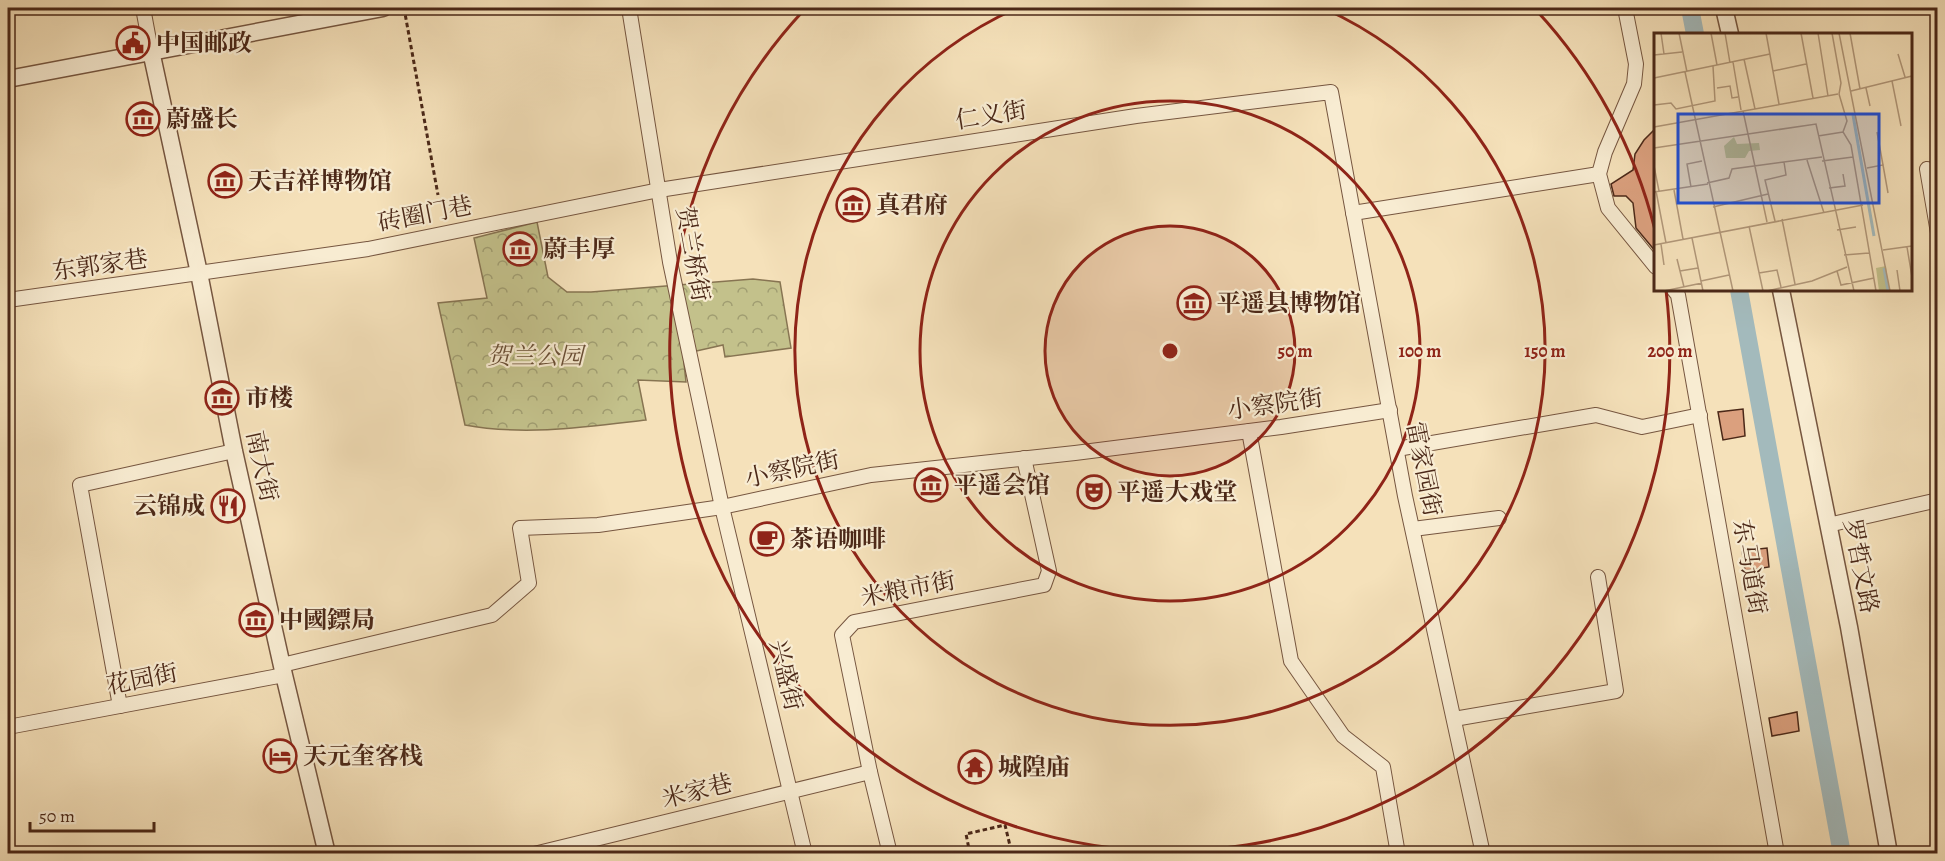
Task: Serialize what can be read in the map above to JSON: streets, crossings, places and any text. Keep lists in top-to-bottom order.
{
  "streets": {
    "street": [
      "仁义街",
      "砖圈门巷",
      "贺兰桥街",
      "东郭家巷",
      "小察院街",
      "南大街",
      "雷家园街",
      "罗哲文路",
      "东马道街",
      "米粮市街",
      "兴盛街",
      "花园街",
      "米家巷"
    ]
  },
  "crossings": [
    ["仁义街", "砖圈门巷"],
    ["仁义街", "贺兰桥街"],
    ["仁义街", "雷家园街"],
    ["砖圈门巷", "贺兰桥街"],
    ["砖圈门巷", "东郭家巷"],
    ["砖圈门巷", "南大街"],
    ["贺兰桥街", "小察院街"],
    ["贺兰桥街", "兴盛街"],
    ["东郭家巷", "南大街"],
    ["小察院街", "南大街"],
    ["小察院街", "雷家园街"],
    ["小察院街", "米粮市街"],
    ["小察院街", "兴盛街"],
    ["小察院街", "花园街"],
    ["南大街", "花园街"],
    ["米粮市街", "米家巷"],
    ["兴盛街", "米家巷"]
  ],
  "parks": ["贺兰公园"],
  "places": {
    "public building": ["中国邮政"],
    "museum": [
      "蔚盛长",
      "天吉祥博物馆",
      "真君府",
      "蔚丰厚",
      "平遥县博物馆",
      "市楼",
      "平遥会馆",
      "中國鏢局"
    ],
    "theatre": ["平遥大戏堂"],
    "restaurant": ["云锦成"],
    "cafe": ["茶语咖啡"],
    "hotel": ["天元奎客栈"],
    "temple": ["城隍庙"]
  },
  "scale_bar": "50 m",
  "rings": [
    "50 m",
    "100 m",
    "150 m",
    "200 m"
  ]
}
